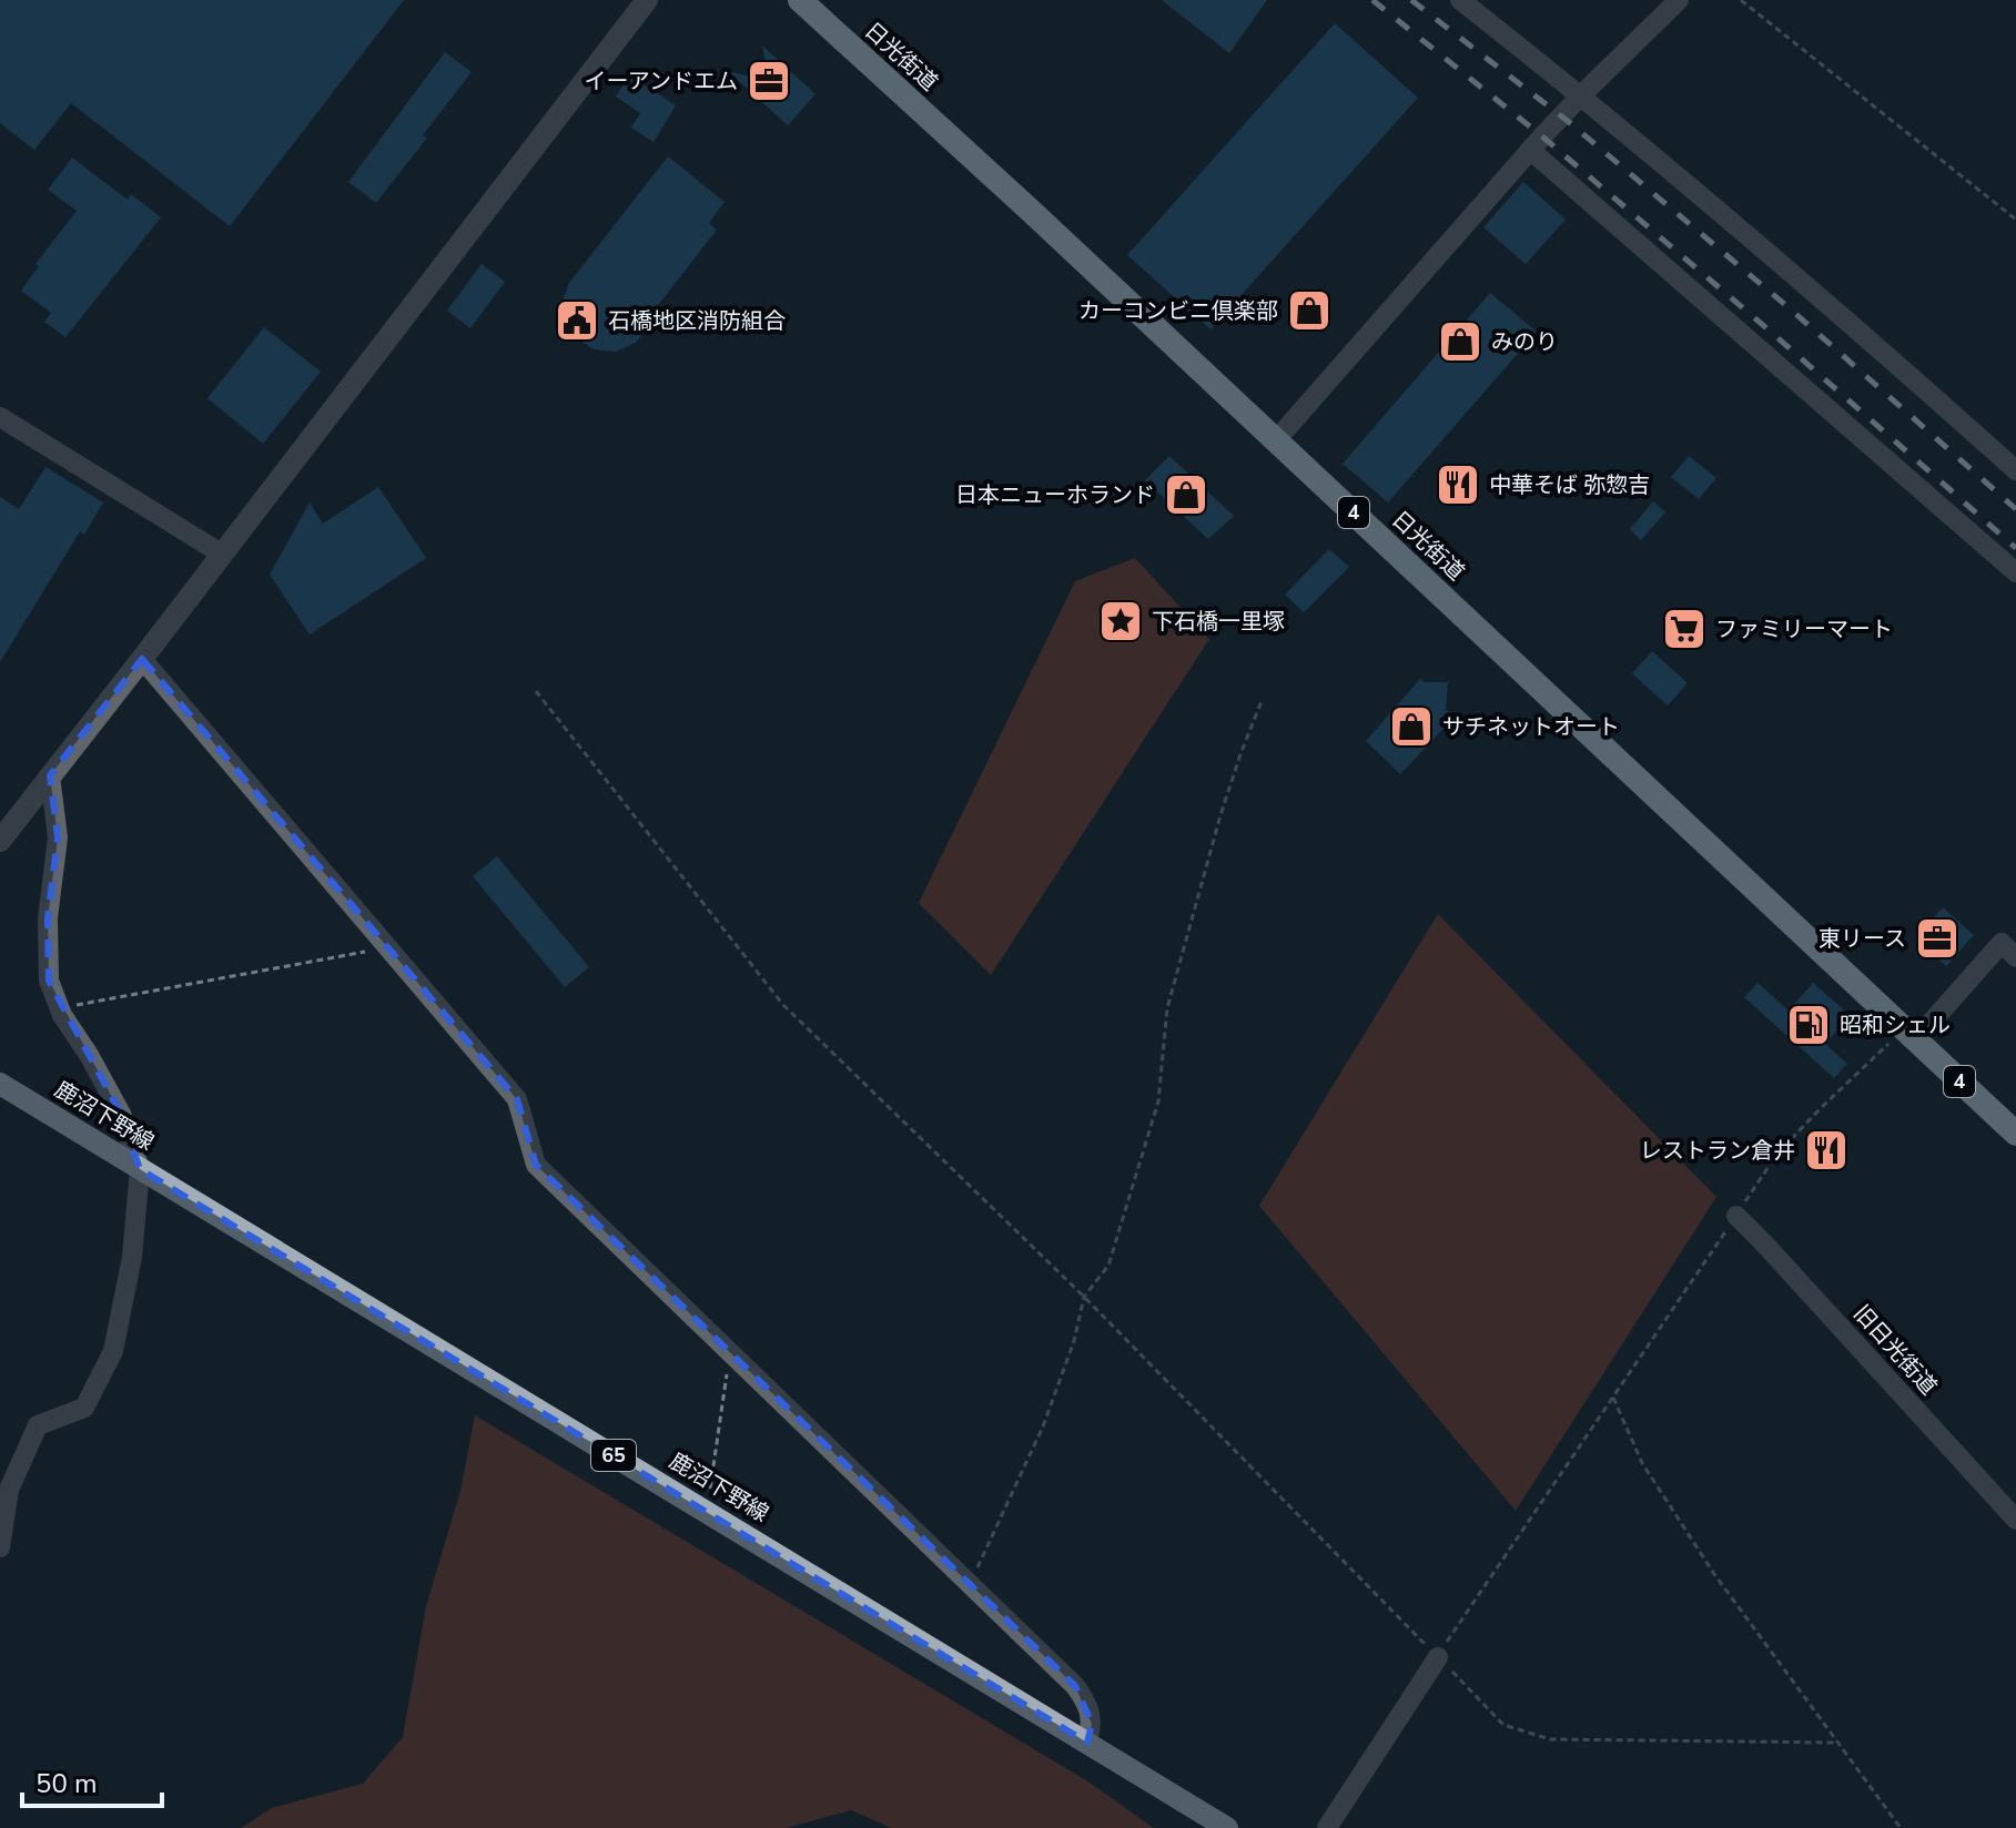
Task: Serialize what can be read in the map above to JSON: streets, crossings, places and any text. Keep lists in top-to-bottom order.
{
  "streets": {
    "highway": ["日光街道", "4"],
    "main road": ["鹿沼下野線", "65"],
    "street": ["旧日光街道"]
  },
  "places": {
    "office": ["イーアンドエム", "東リース"],
    "shop": [
      "カーコンビニ倶楽部",
      "みのり",
      "日本ニューホランド",
      "サチネットオート"
    ],
    "public building": ["石橋地区消防組合"],
    "restaurant": ["中華そば 弥惣吉", "レストラン倉井"],
    "place": ["下石橋一里塚"],
    "supermarket": ["ファミリーマート"],
    "fuel station": ["昭和シェル"]
  },
  "scale_bar": "50 m"
}
